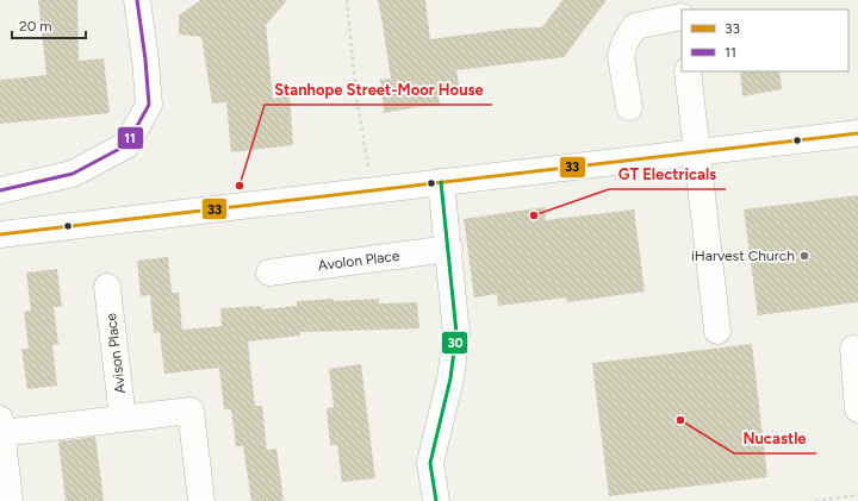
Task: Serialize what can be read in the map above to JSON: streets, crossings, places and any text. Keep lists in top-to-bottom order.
{
  "streets": {
    "street": ["Avolon Place", "Avison Place"]
  },
  "places": [
    "Stanhope Street-Moor House",
    "GT Electricals",
    "iHarvest Church",
    "Nucastle"
  ],
  "lines": ["transit line 11", "transit line 33", "transit line 30"],
  "legend": ["33", "11"],
  "scale_bar": "20 m"
}
